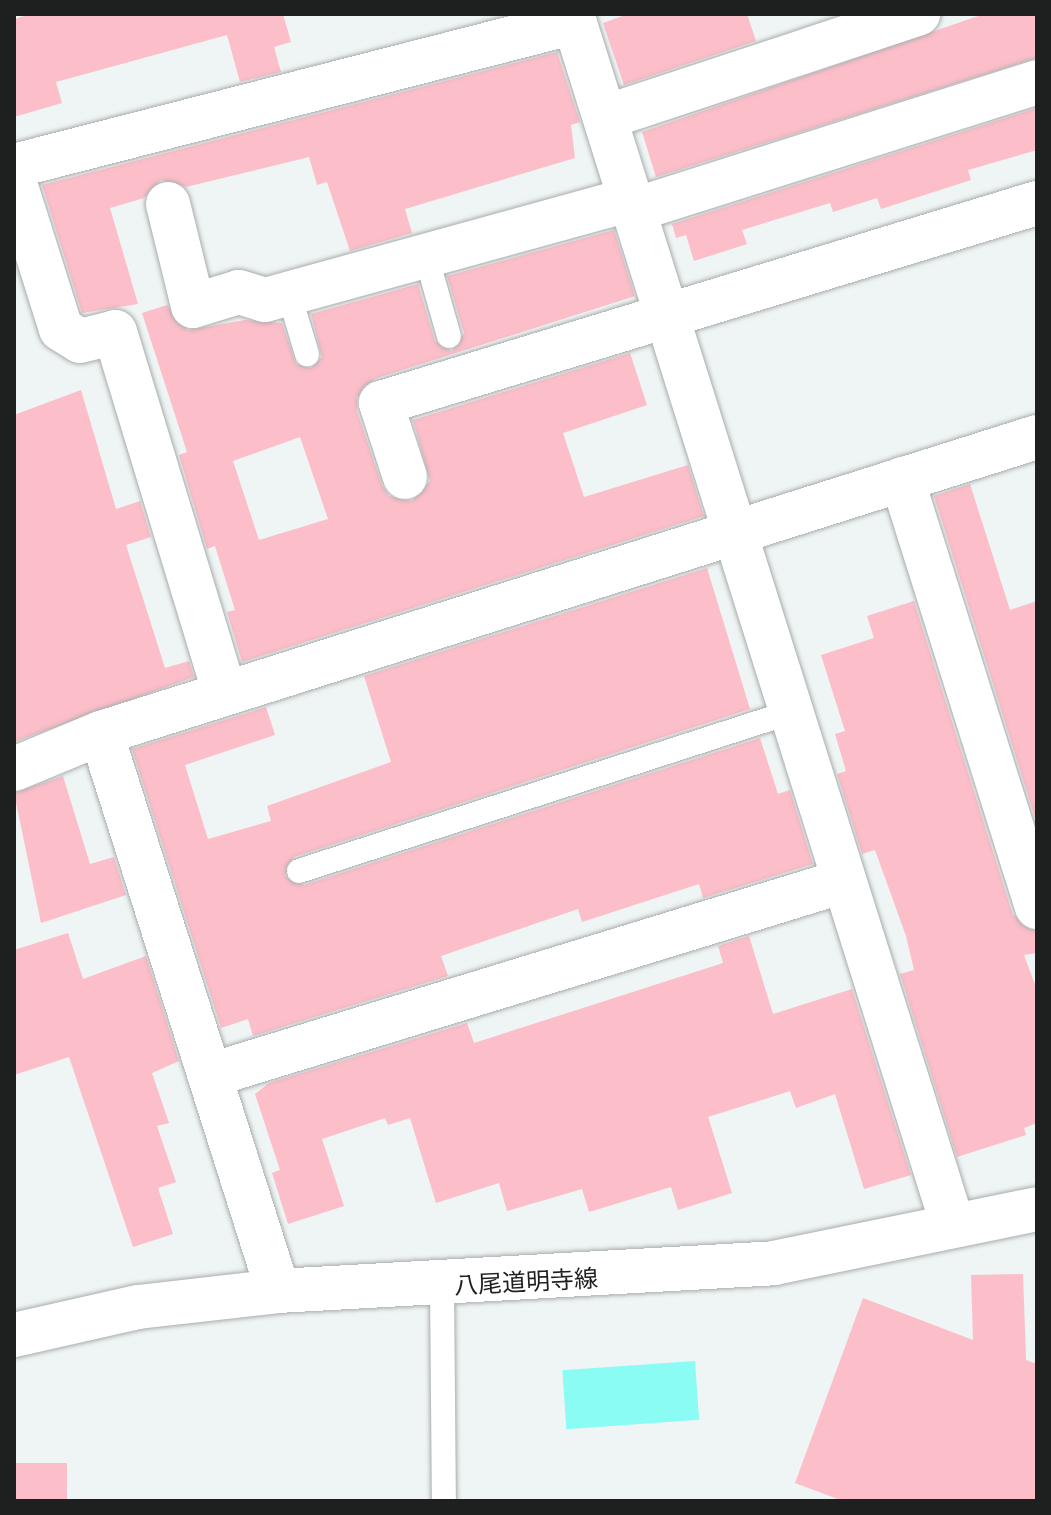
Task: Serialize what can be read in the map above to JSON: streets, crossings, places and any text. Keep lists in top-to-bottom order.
{
  "streets": {
    "street": ["八尾道明寺線"]
  }
}
